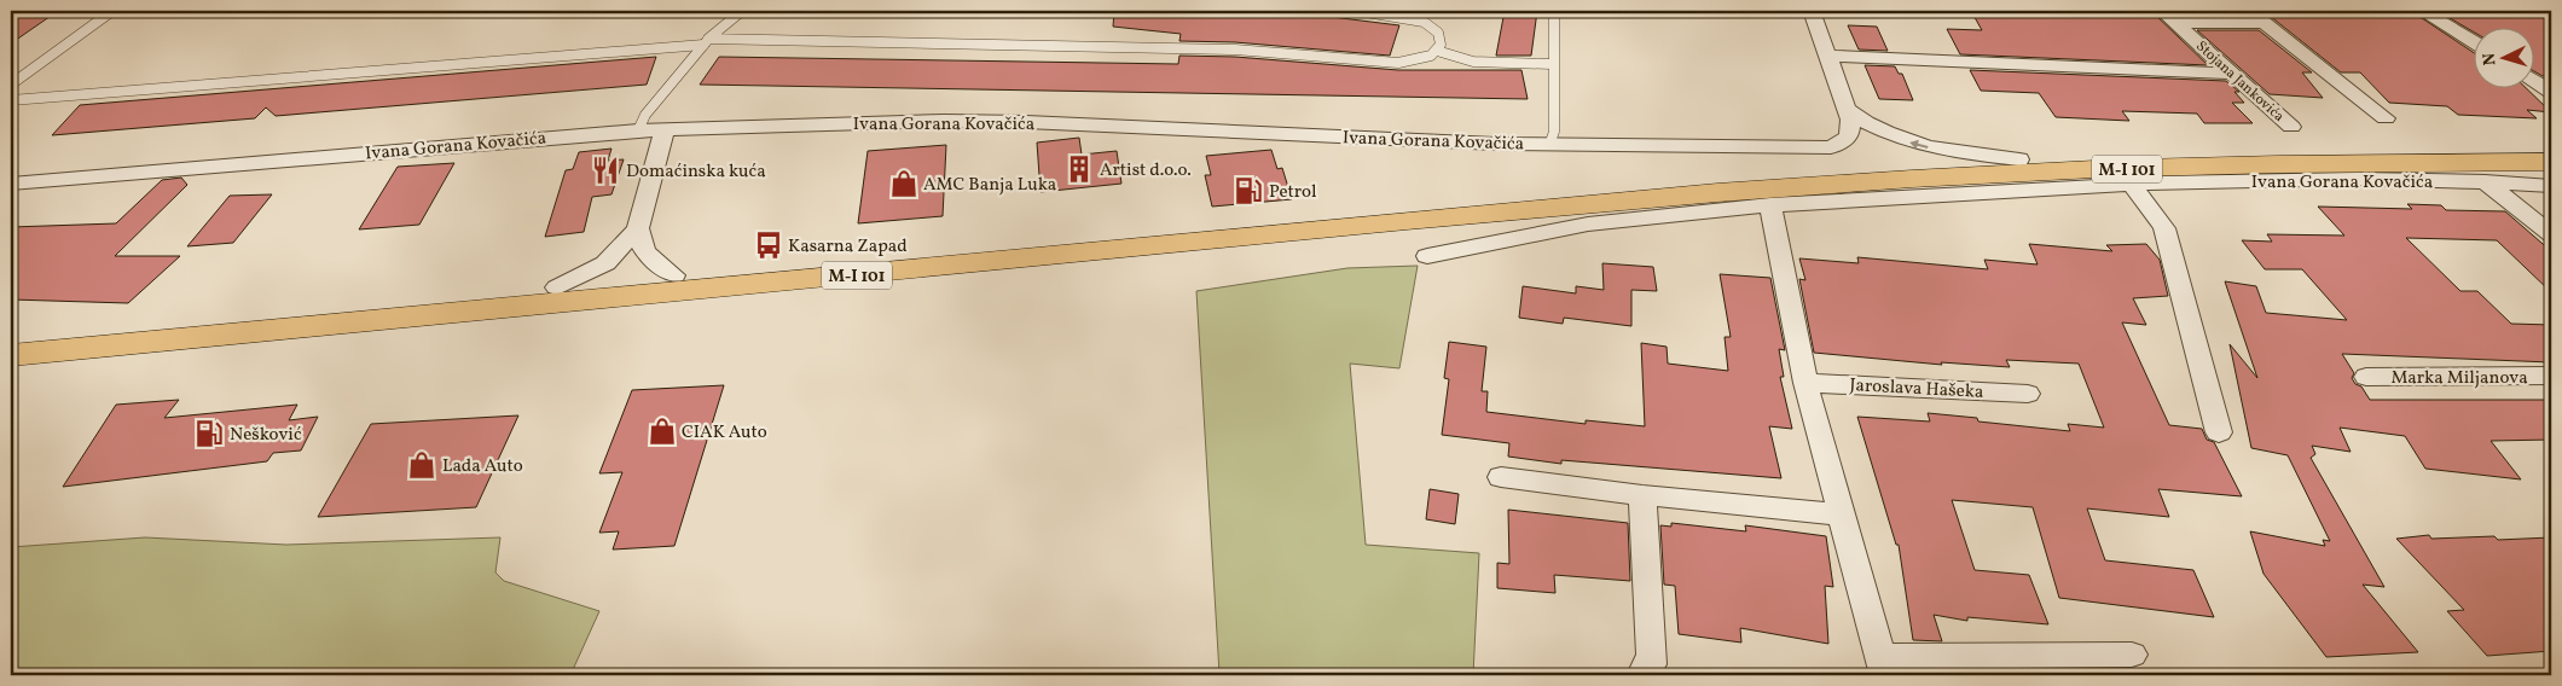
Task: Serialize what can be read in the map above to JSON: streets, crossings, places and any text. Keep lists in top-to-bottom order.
{
  "streets": {
    "main road": ["M-I 101"],
    "street": [
      "Stojana Jankovića",
      "Ivana Gorana Kovačića",
      "Marka Miljanova",
      "Jaroslava Hašeka"
    ]
  },
  "places": {
    "building": ["Artist d.o.o."],
    "restaurant": ["Domaćinska kuća"],
    "shop": ["AMC Banja Luka", "CIAK Auto", "Lada Auto"],
    "fuel station": ["Petrol", "Nešković"],
    "bus stop": ["Kasarna Zapad"]
  },
  "north": "left"
}
